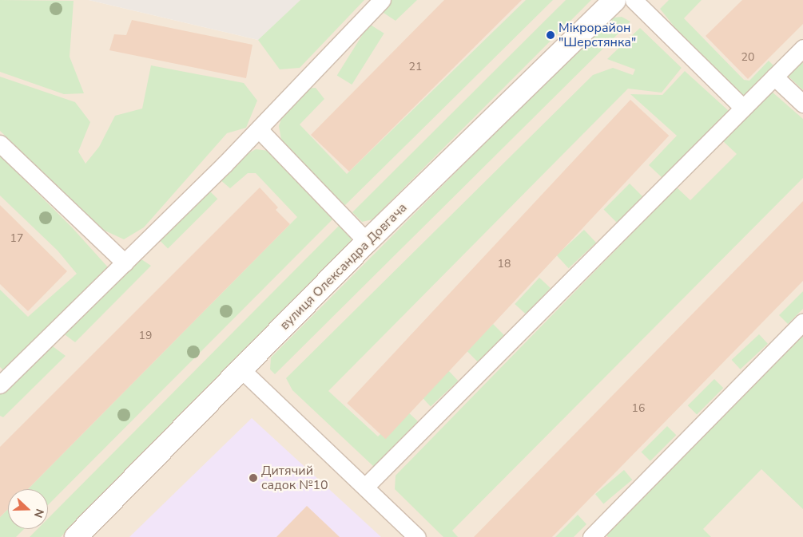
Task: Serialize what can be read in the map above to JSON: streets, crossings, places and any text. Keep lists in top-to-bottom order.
{
  "streets": {
    "street": ["вулиця Олександра Довгача"]
  },
  "places": ["Мікрорайон \"Шерстянка\"", "Дитячий садок №10"],
  "house_numbers": [
    "20",
    "21",
    "17",
    "18",
    "19",
    "16"
  ],
  "north": "right"
}
